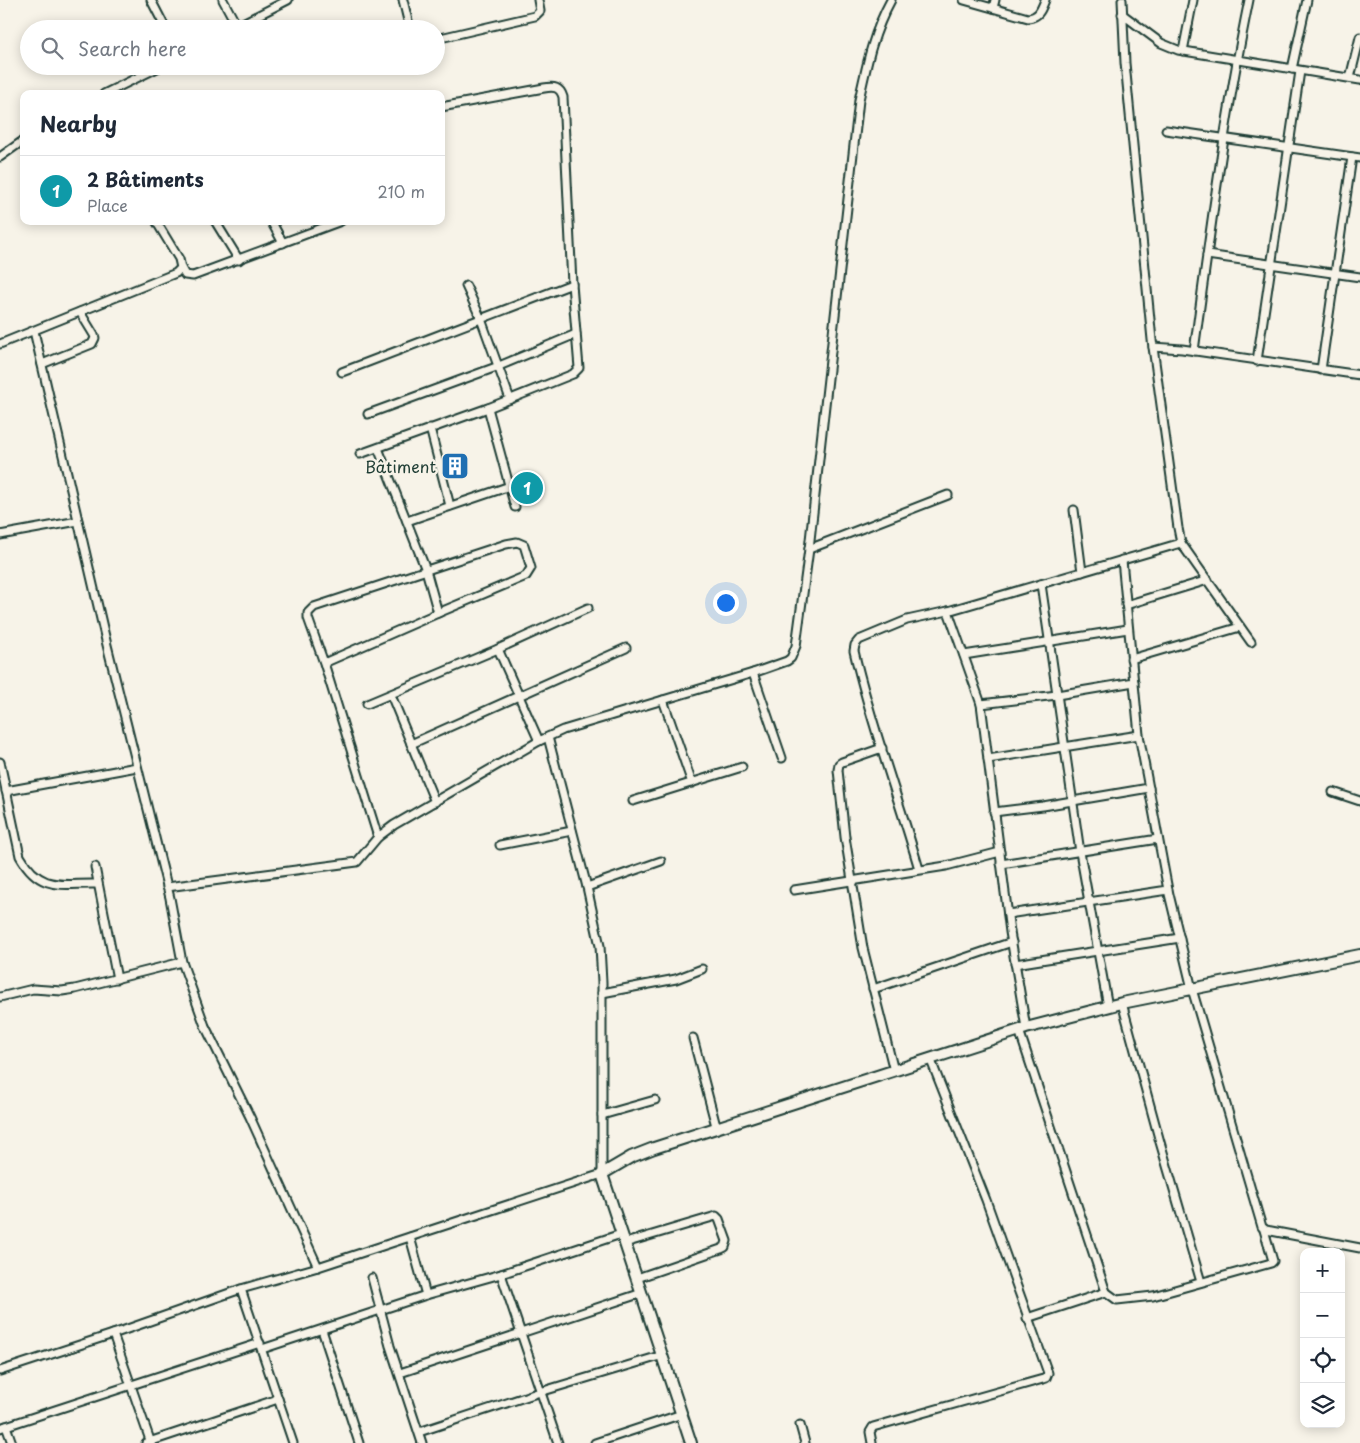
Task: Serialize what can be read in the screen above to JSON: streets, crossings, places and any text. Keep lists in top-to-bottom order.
{
  "places": {
    "building": ["Bâtiment"]
  },
  "page": {
    "search": "Search here",
    "heading": "Nearby",
    "list": [
      {
        "mark": "1",
        "name": "2 Bâtiments",
        "note": "Place",
        "value": "210 m"
      }
    ],
    "pins": "1",
    "map_buttons": ["+", "−"]
  }
}
